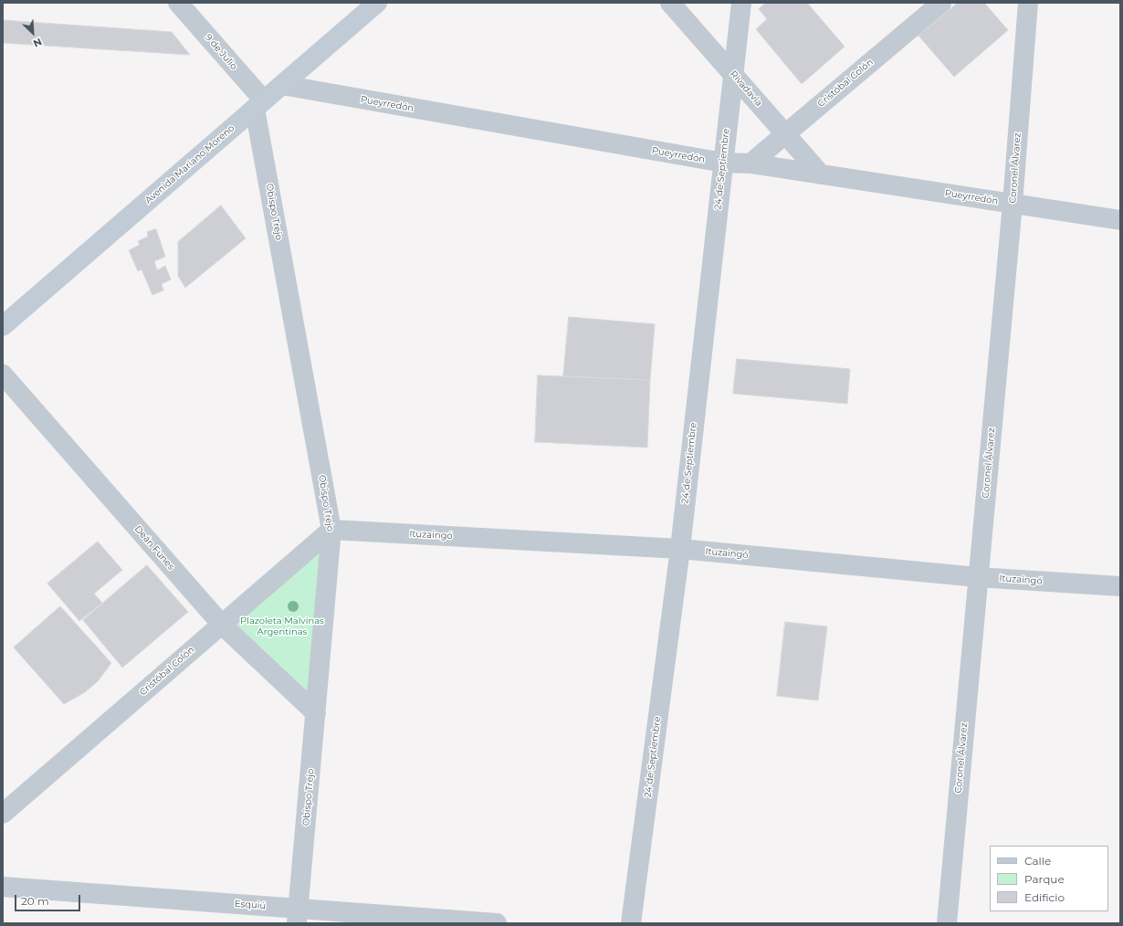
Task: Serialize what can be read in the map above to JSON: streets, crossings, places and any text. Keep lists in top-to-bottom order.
{
  "streets": {
    "main road": ["Avenida Mariano Moreno"],
    "street": [
      "9 de Julio",
      "Cristóbal Colón",
      "Rivadavia",
      "Pueyrredón",
      "Coronel Álvarez",
      "24 de Septiembre",
      "Obispo Trejo",
      "Ituzaingó",
      "Deán Funes",
      "Esquiú"
    ]
  },
  "crossings": [
    ["9 de Julio", "Avenida Mariano Moreno"],
    ["9 de Julio", "Obispo Trejo"],
    ["Cristóbal Colón", "Rivadavia"],
    ["Cristóbal Colón", "Pueyrredón"],
    ["Cristóbal Colón", "Obispo Trejo"],
    ["Cristóbal Colón", "Ituzaingó"],
    ["Cristóbal Colón", "Deán Funes"],
    ["Rivadavia", "Pueyrredón"],
    ["Rivadavia", "24 de Septiembre"],
    ["Pueyrredón", "Avenida Mariano Moreno"],
    ["Pueyrredón", "Coronel Álvarez"],
    ["Pueyrredón", "24 de Septiembre"],
    ["Avenida Mariano Moreno", "Obispo Trejo"],
    ["Coronel Álvarez", "Ituzaingó"],
    ["24 de Septiembre", "Ituzaingó"],
    ["Obispo Trejo", "Ituzaingó"],
    ["Obispo Trejo", "Deán Funes"],
    ["Obispo Trejo", "Esquiú"]
  ],
  "parks": ["Plazoleta Malvinas Argentinas"],
  "legend": ["Calle", "Parque", "Edificio"],
  "scale_bar": "20 m",
  "north": "bottom right"
}
